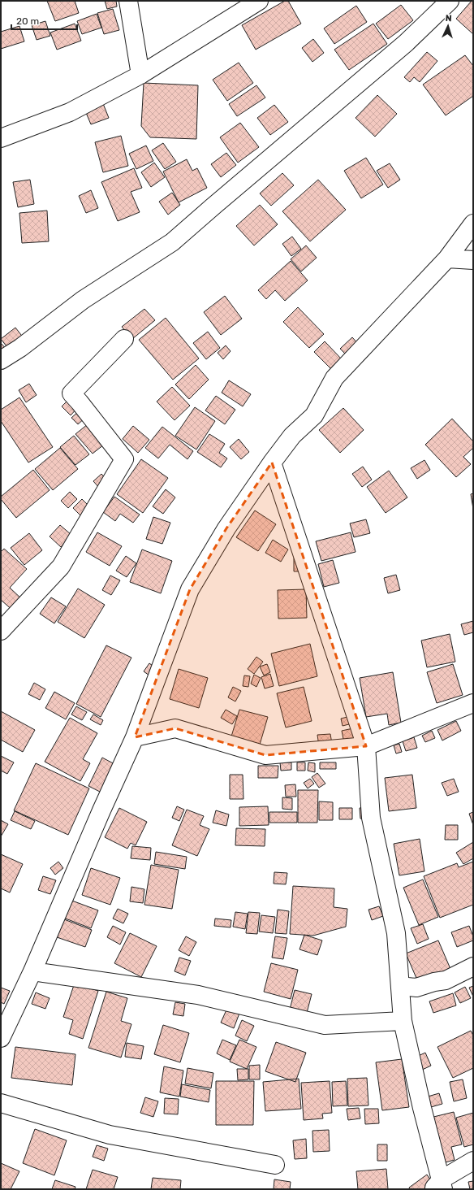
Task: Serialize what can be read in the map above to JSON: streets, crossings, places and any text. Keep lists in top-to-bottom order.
{
  "scale_bar": "20 m",
  "north": "top"
}
